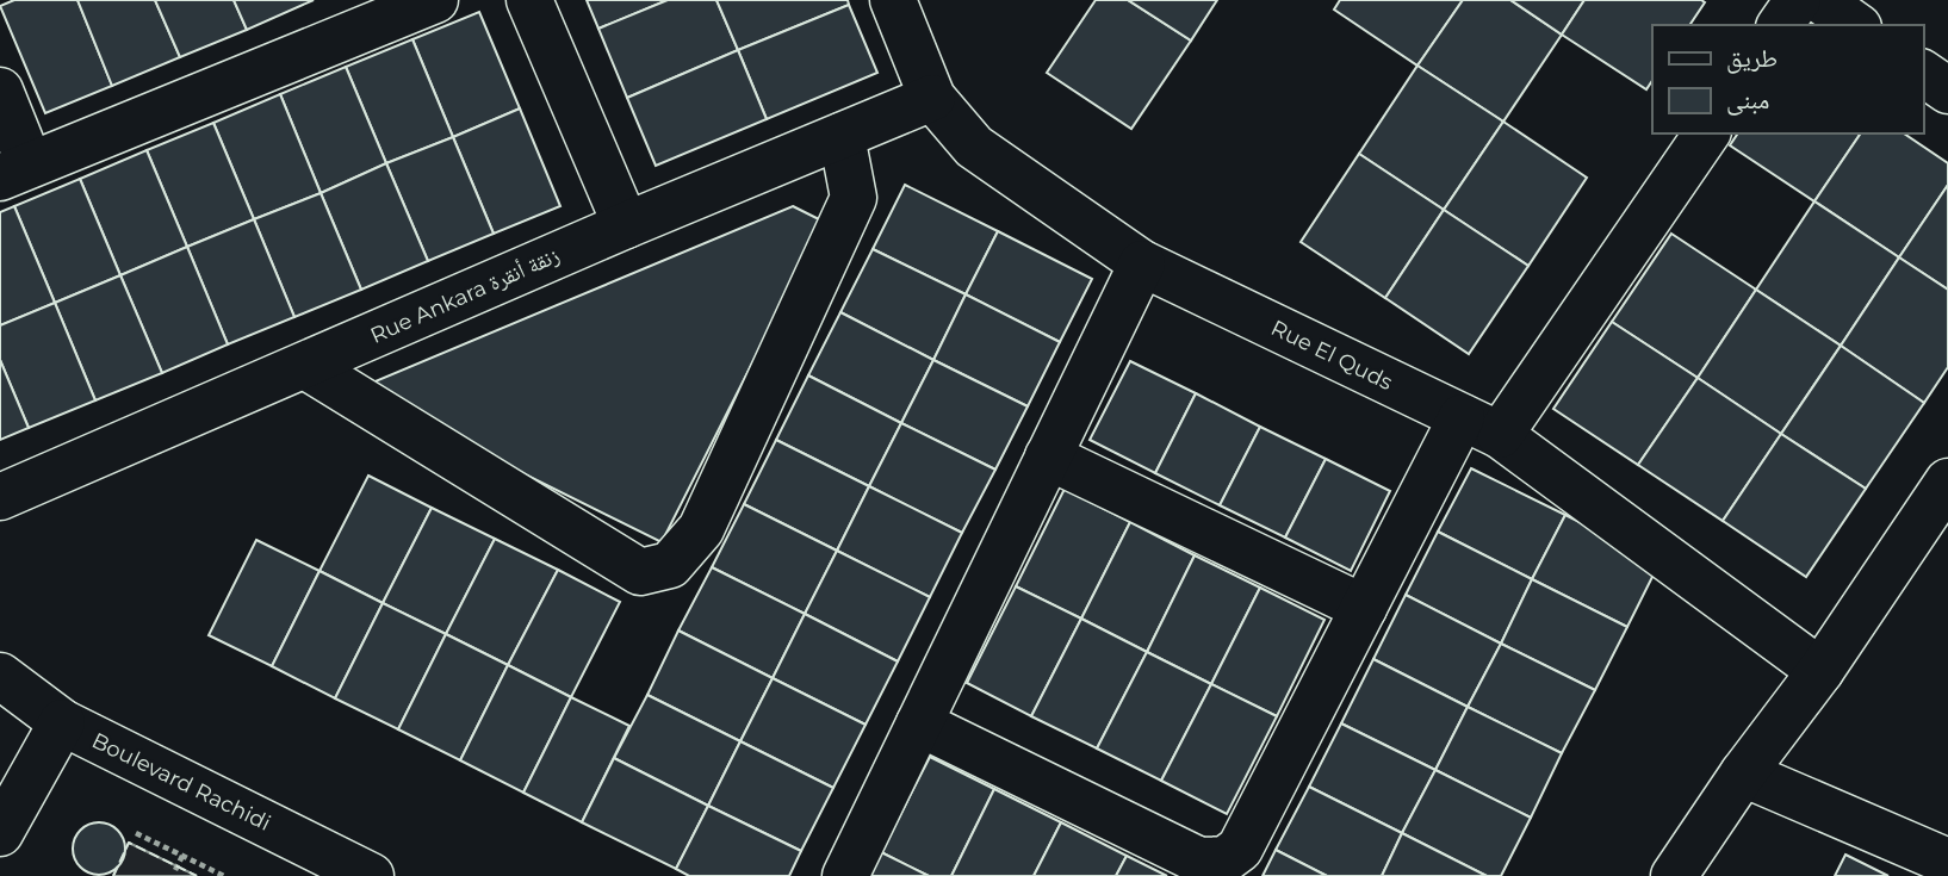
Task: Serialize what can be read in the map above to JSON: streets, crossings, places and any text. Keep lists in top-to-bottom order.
{
  "streets": {
    "street": ["Rue Ankara زنقة أنقرة", "Rue El Quds", "Boulevard Rachidi"]
  },
  "crossings": [
    ["Rue Ankara زنقة أنقرة", "Rue El Quds"]
  ],
  "legend": ["طريق", "مبنى"]
}
